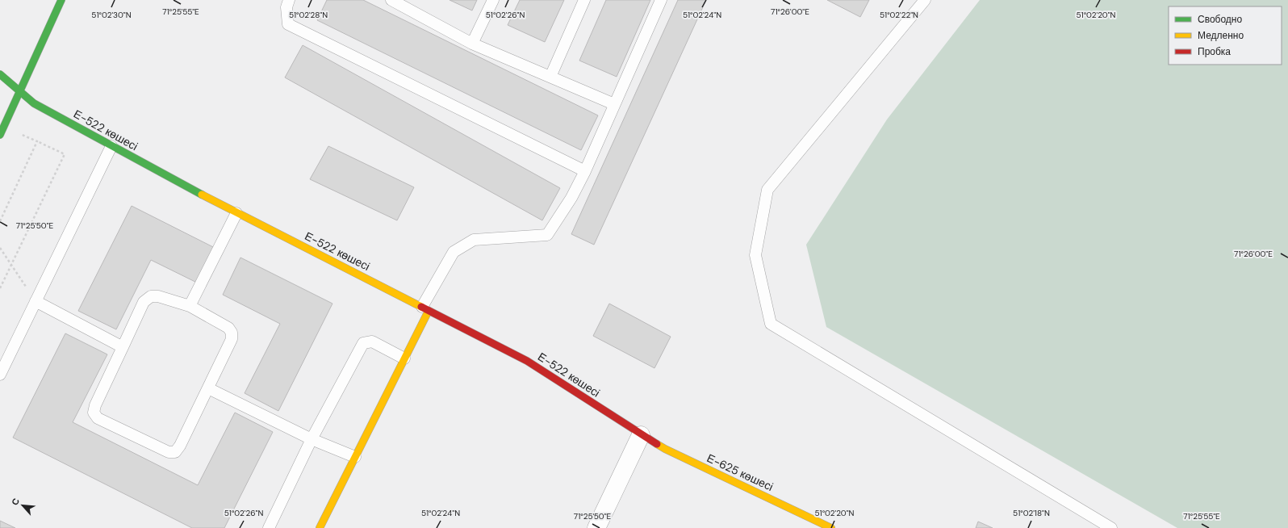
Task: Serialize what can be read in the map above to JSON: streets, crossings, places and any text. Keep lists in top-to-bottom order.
{
  "streets": {
    "street": ["Е-522 көшесі", "Е-625 көшесі"]
  },
  "crossings": [
    ["Е-522 көшесі", "Е-625 көшесі"]
  ],
  "legend": ["Свободно", "Медленно", "Пробка"],
  "north": "top left",
  "coordinates": [
    "71°25'55\"E",
    "71°26'00\"E",
    "51°02'30\"N",
    "51°02'28\"N",
    "51°02'26\"N",
    "51°02'24\"N",
    "51°02'22\"N",
    "51°02'20\"N",
    "71°25'50\"E",
    "51°02'18\"N"
  ]
}
